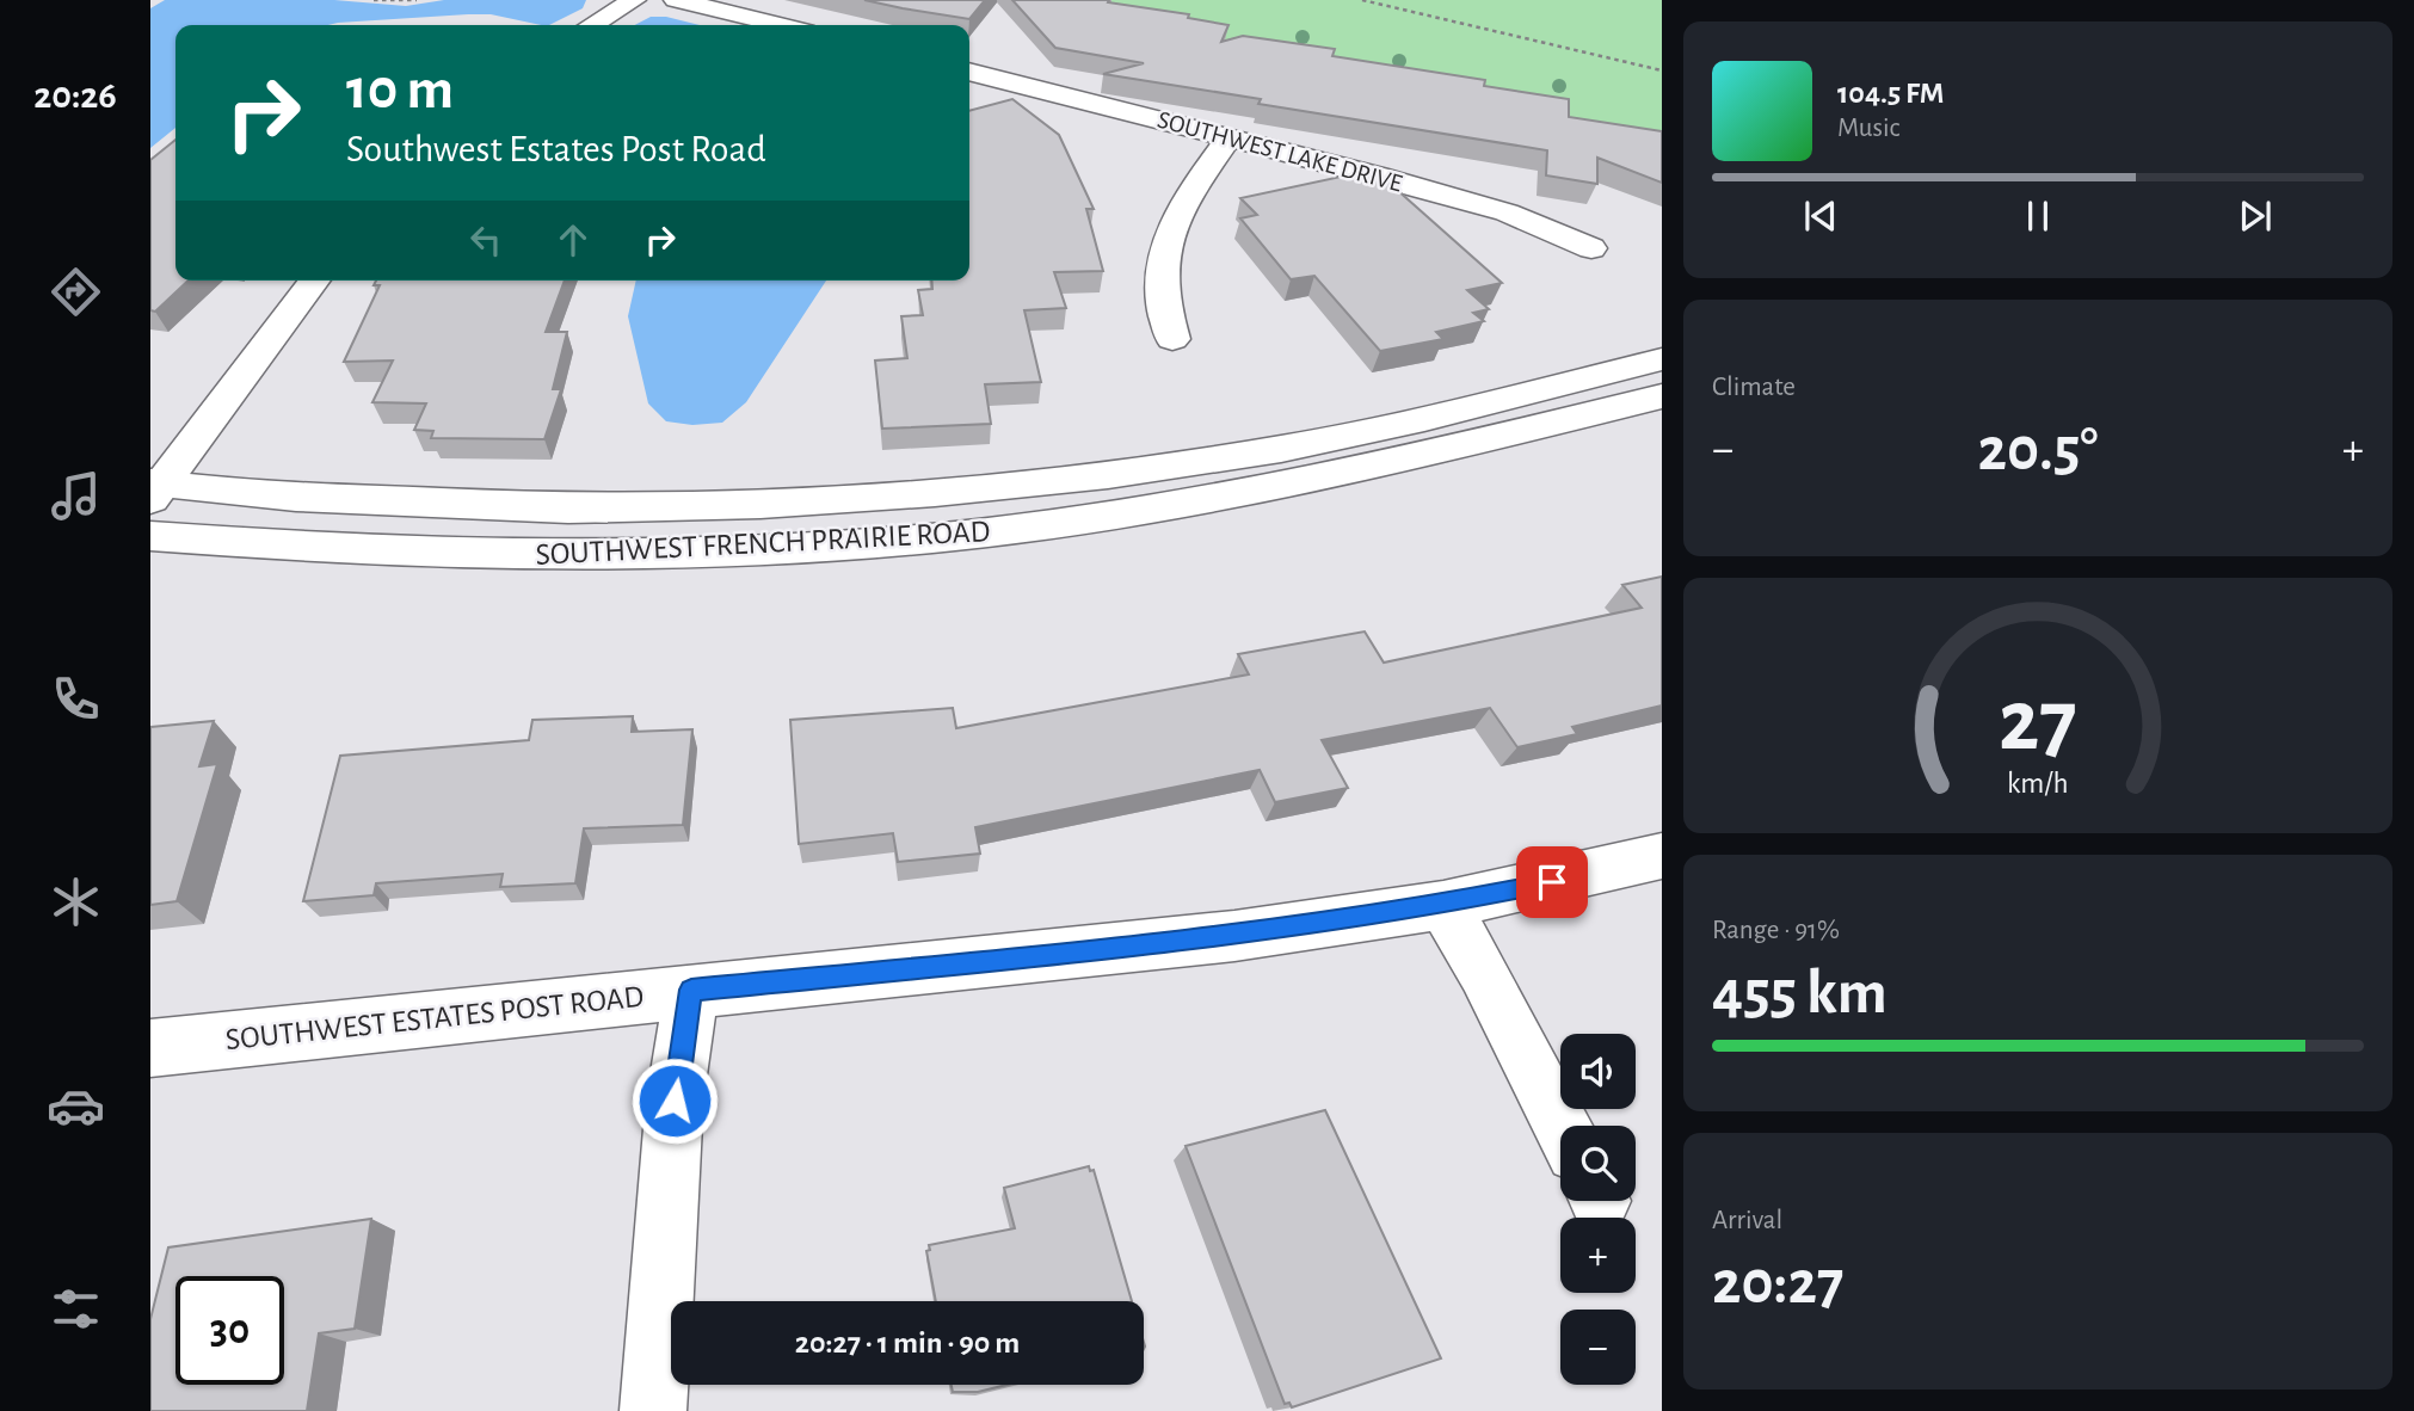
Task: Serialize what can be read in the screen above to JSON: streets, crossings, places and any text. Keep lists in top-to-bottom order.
{
  "streets": {
    "street": ["SOUTHWEST LAKE DRIVE", "SOUTHWEST FRENCH PRAIRIE ROAD", "SOUTHWEST ESTATES POST ROAD"]
  },
  "page": {
    "tabs": "20:26",
    "turn": ["10 m", "Southwest Estates Post Road"],
    "song": ["104.5 FM", "Music"],
    "tile": [
      "Climate",
      ["Range · 91%", "455 km"],
      ["Arrival", "20:27"]
    ],
    "heat": ["−", "20.5°", "+"],
    "map_buttons": ["+", "−"],
    "limit": "30",
    "trip": "20:27 · 1 min · 90 m",
    "gauge": ["27", "km/h"]
  }
}
